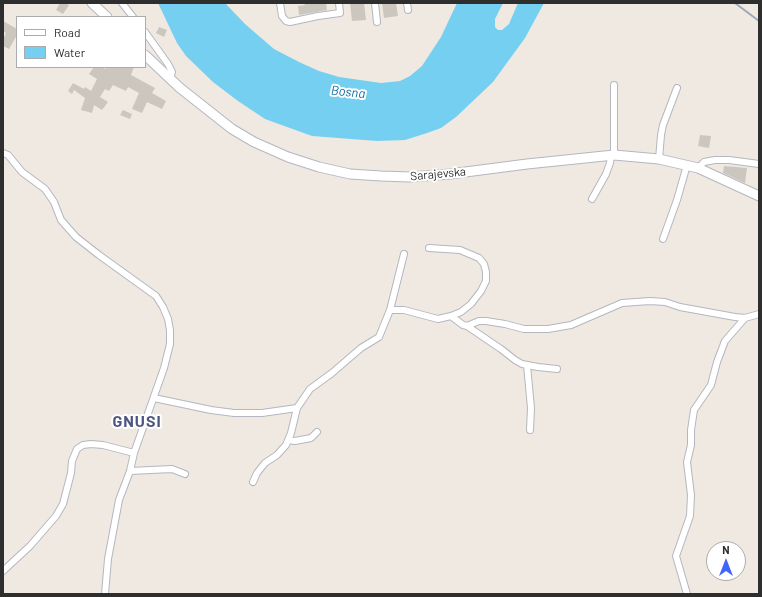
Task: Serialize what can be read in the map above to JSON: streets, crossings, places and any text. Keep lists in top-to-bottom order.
{
  "streets": {
    "main road": ["Sarajevska"]
  },
  "districts": ["GNUSI"],
  "water": ["Bosna"],
  "legend": ["Road", "Water"],
  "north": "top"
}
